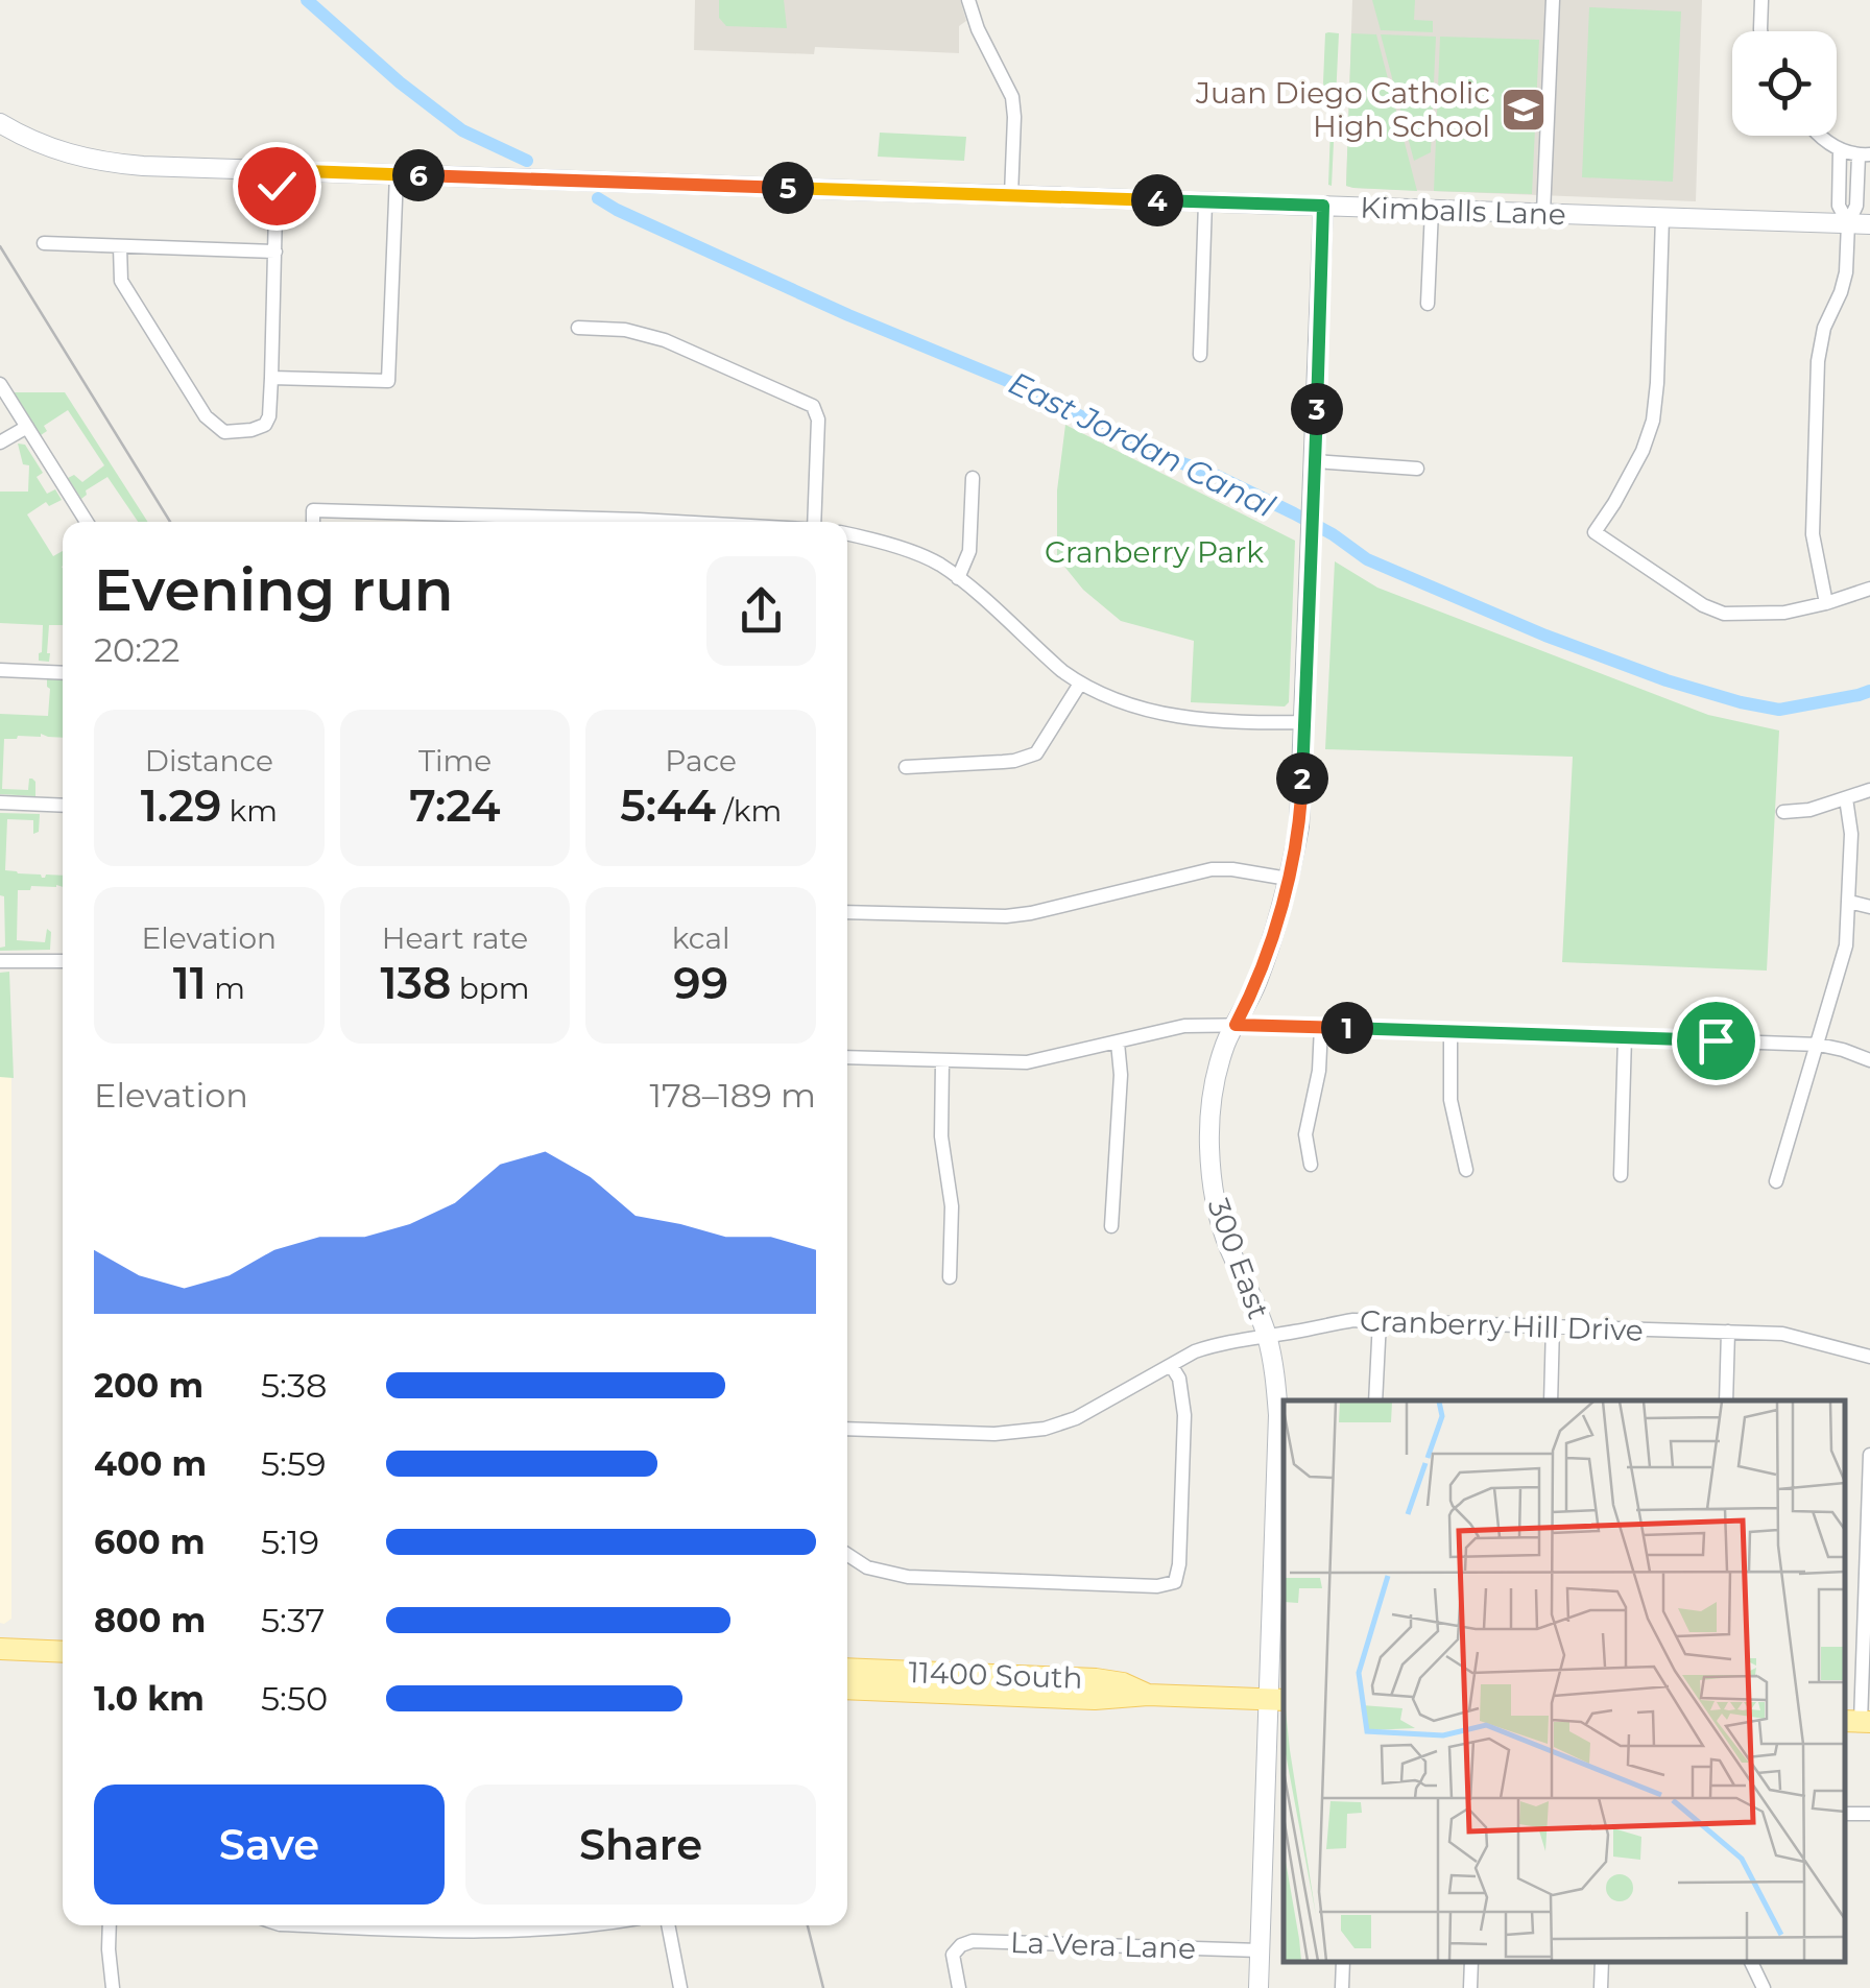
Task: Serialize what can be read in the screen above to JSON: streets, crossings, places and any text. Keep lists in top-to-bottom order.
{
  "streets": {
    "main road": ["11400 South"],
    "street": [
      "Kimballs Lane",
      "300 East",
      "Cranberry Hill Drive",
      "La Vera Lane"
    ]
  },
  "crossings": [
    ["Kimballs Lane", "300 East"],
    ["300 East", "Cranberry Hill Drive"],
    ["300 East", "11400 South"],
    ["300 East", "La Vera Lane"]
  ],
  "water": ["East Jordan Canal"],
  "parks": ["Cranberry Park"],
  "places": {
    "school or university": ["Juan Diego Catholic High School"]
  },
  "page": {
    "pins": [
      "6",
      "5",
      "4",
      "3",
      "2",
      "1"
    ],
    "heading": ["Evening run", "20:22"],
    "stats": [
      ["Distance", "1.29 km"],
      ["Time", "7:24"],
      ["Pace", "5:44 /km"],
      ["Elevation", "11 m"],
      ["Heart rate", "138 bpm"],
      ["kcal", "99"]
    ],
    "chart": ["Elevation", "178–189 m"],
    "list": [
      {
        "name": "200 m",
        "note": "5:38"
      },
      {
        "name": "400 m",
        "note": "5:59"
      },
      {
        "name": "600 m",
        "note": "5:19"
      },
      {
        "name": "800 m",
        "note": "5:37"
      },
      {
        "name": "1.0 km",
        "note": "5:50"
      }
    ],
    "buttons": ["Save", "Share"]
  }
}
